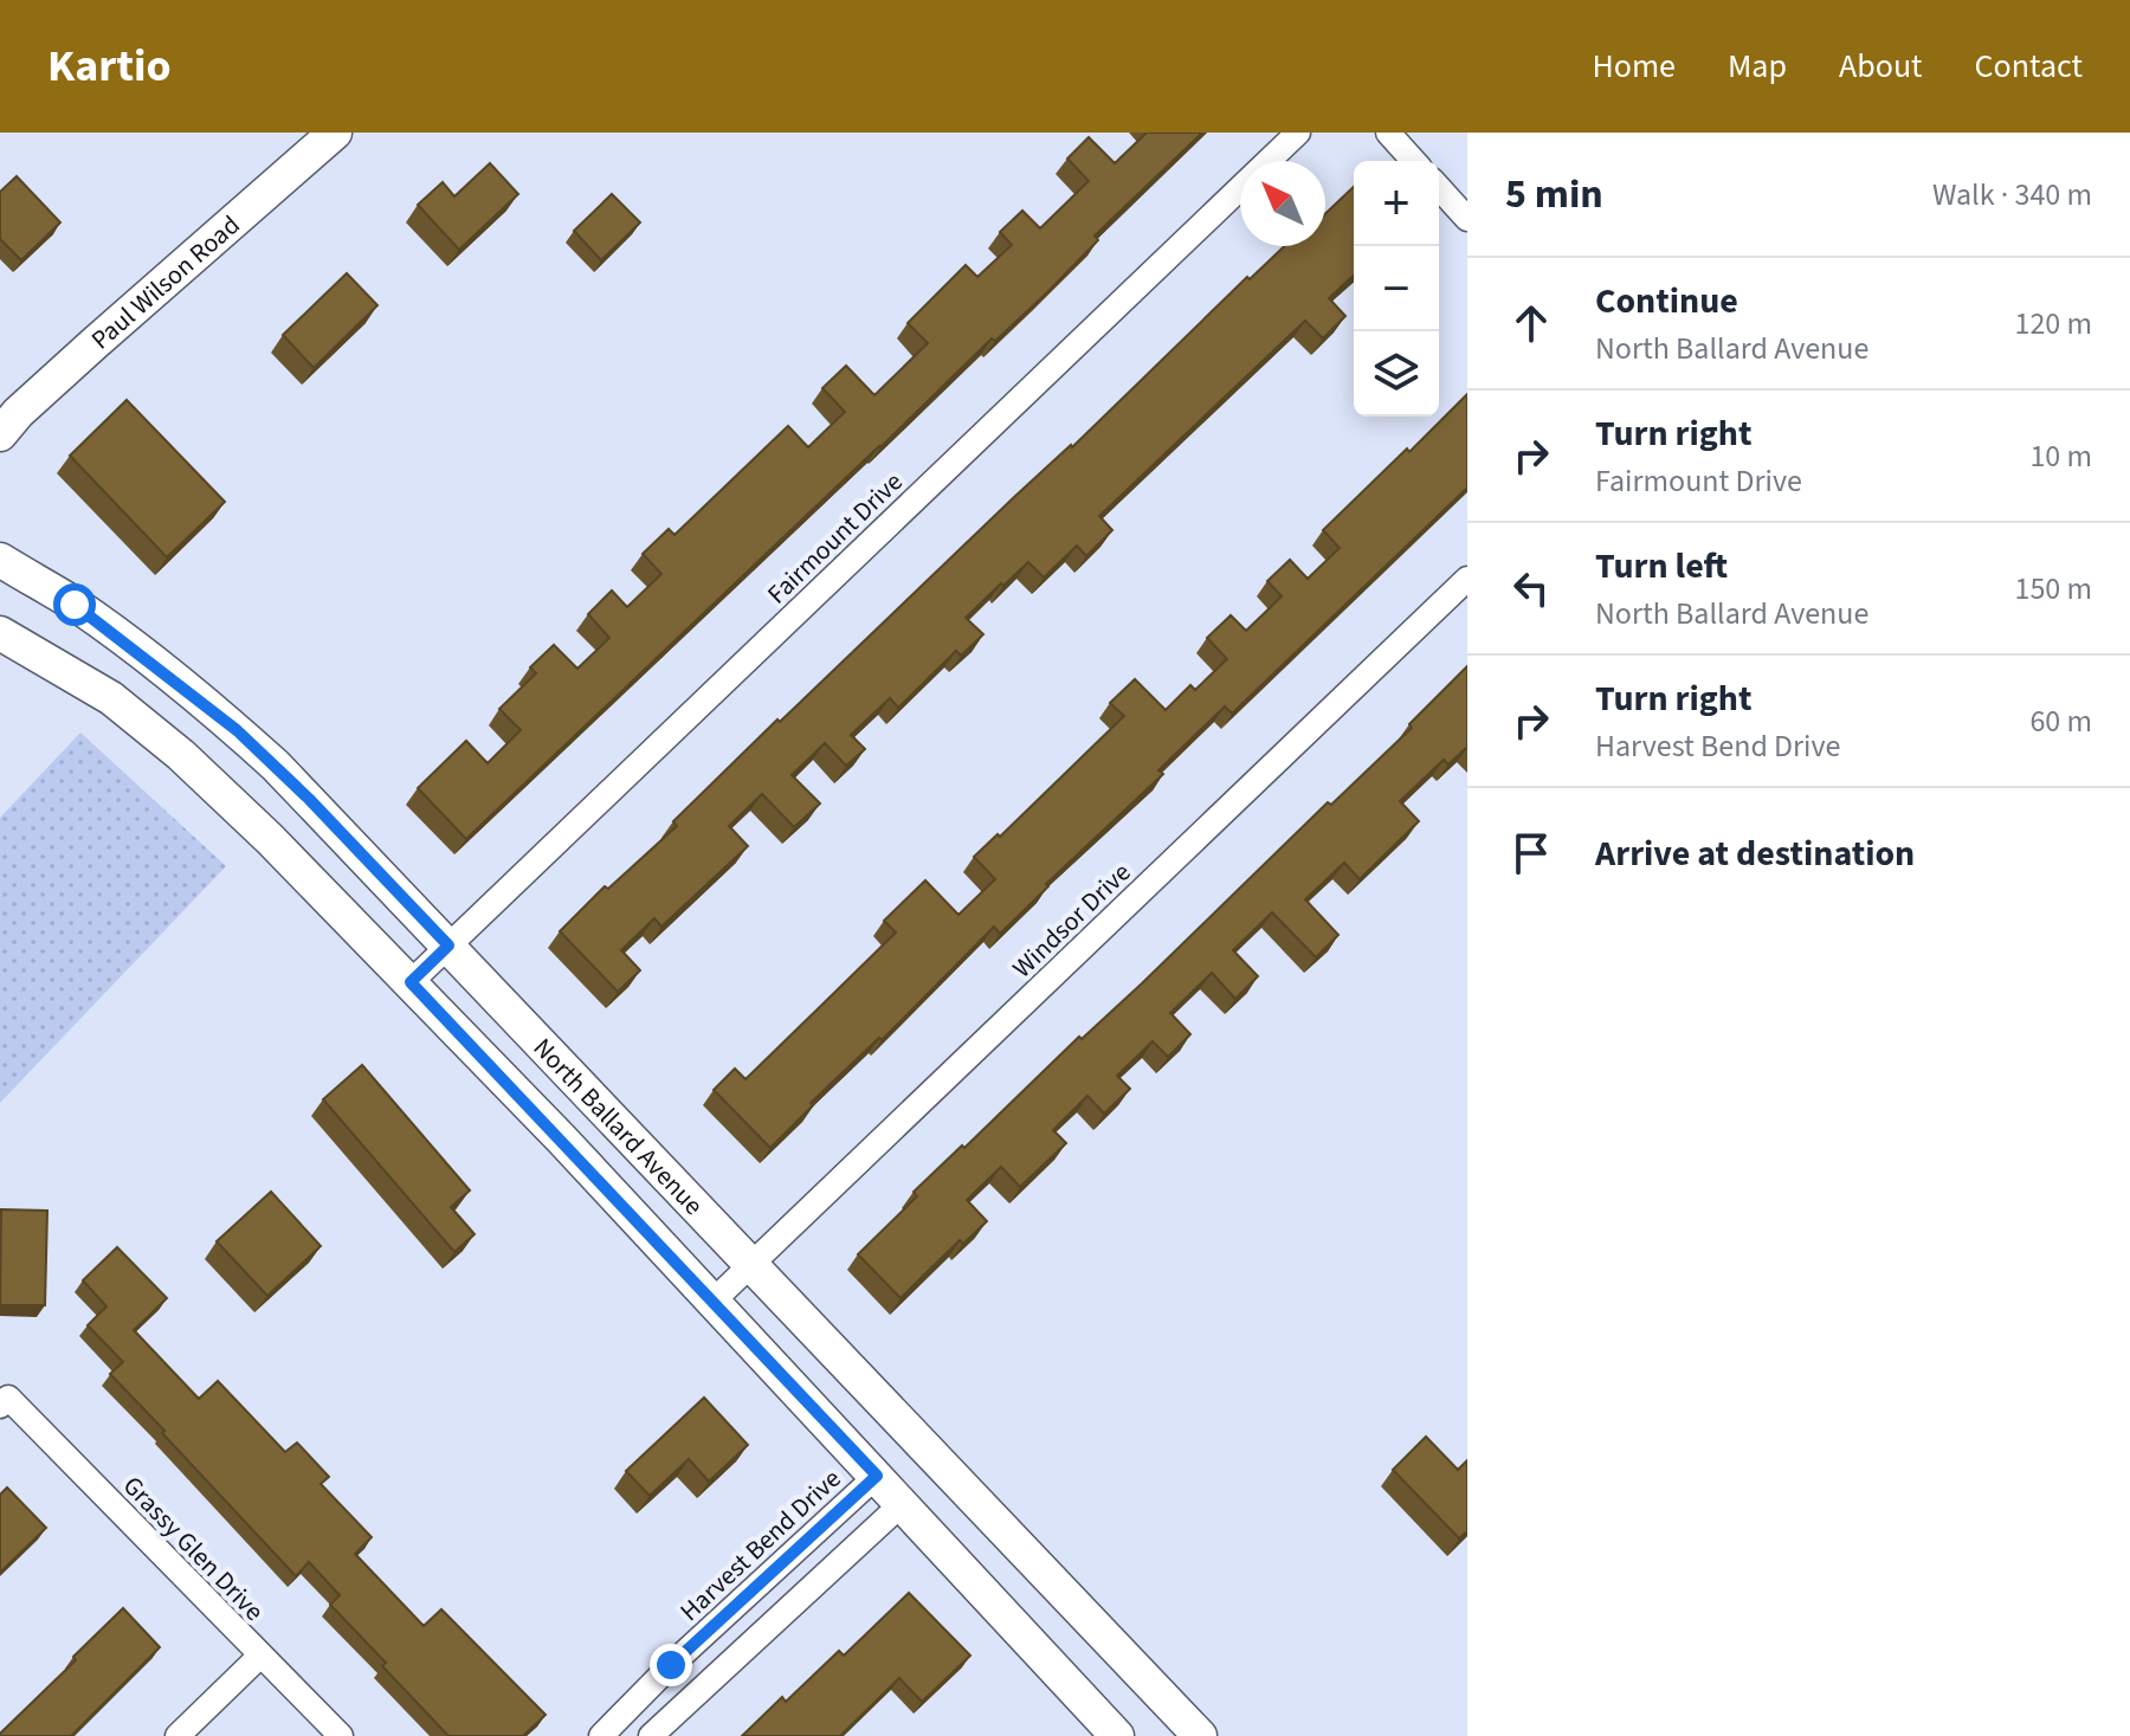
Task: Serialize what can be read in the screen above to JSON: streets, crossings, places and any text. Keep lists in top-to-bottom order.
{
  "streets": {
    "main road": ["Paul Wilson Road", "North Ballard Avenue"],
    "street": [
      "Fairmount Drive",
      "Windsor Drive",
      "Harvest Bend Drive",
      "Grassy Glen Drive"
    ]
  },
  "crossings": [
    ["Fairmount Drive", "North Ballard Avenue"],
    ["Windsor Drive", "North Ballard Avenue"],
    ["North Ballard Avenue", "Harvest Bend Drive"]
  ],
  "north": "top left",
  "page": {
    "header": "Kartio",
    "nav": [
      "Home",
      "Map",
      "About",
      "Contact"
    ],
    "heading": ["5 min", "Walk · 340 m"],
    "map_buttons": ["+", "−"],
    "list": [
      ["Continue", "North Ballard Avenue", "120 m"],
      ["Turn right", "Fairmount Drive", "10 m"],
      ["Turn left", "North Ballard Avenue", "150 m"],
      ["Turn right", "Harvest Bend Drive", "60 m"],
      "Arrive at destination"
    ]
  }
}
